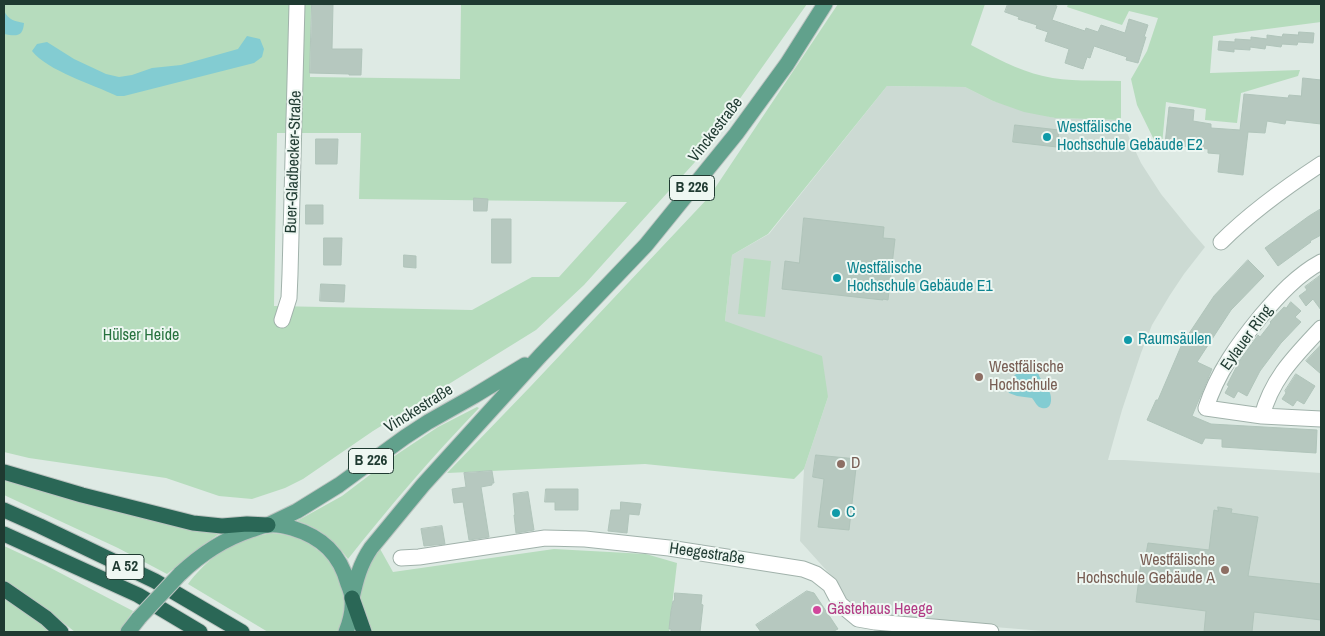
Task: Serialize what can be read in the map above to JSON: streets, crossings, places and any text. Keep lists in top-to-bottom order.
{
  "streets": {
    "highway": ["A 52"],
    "main road": ["Vinckestraße", "B 226"],
    "street": ["Buer-Gladbecker-Straße", "Eylauer Ring", "Heegestraße"]
  },
  "crossings": [
    ["Vinckestraße", "B 226"]
  ],
  "parks": ["Hülser Heide"],
  "places": [
    "Westfälische Hochschule Gebäude E2",
    "Westfälische Hochschule Gebäude E1",
    "Raumsäulen",
    "Westfälische Hochschule",
    "D",
    "C",
    "Westfälische Hochschule Gebäude A",
    "Gästehaus Heege"
  ]
}
